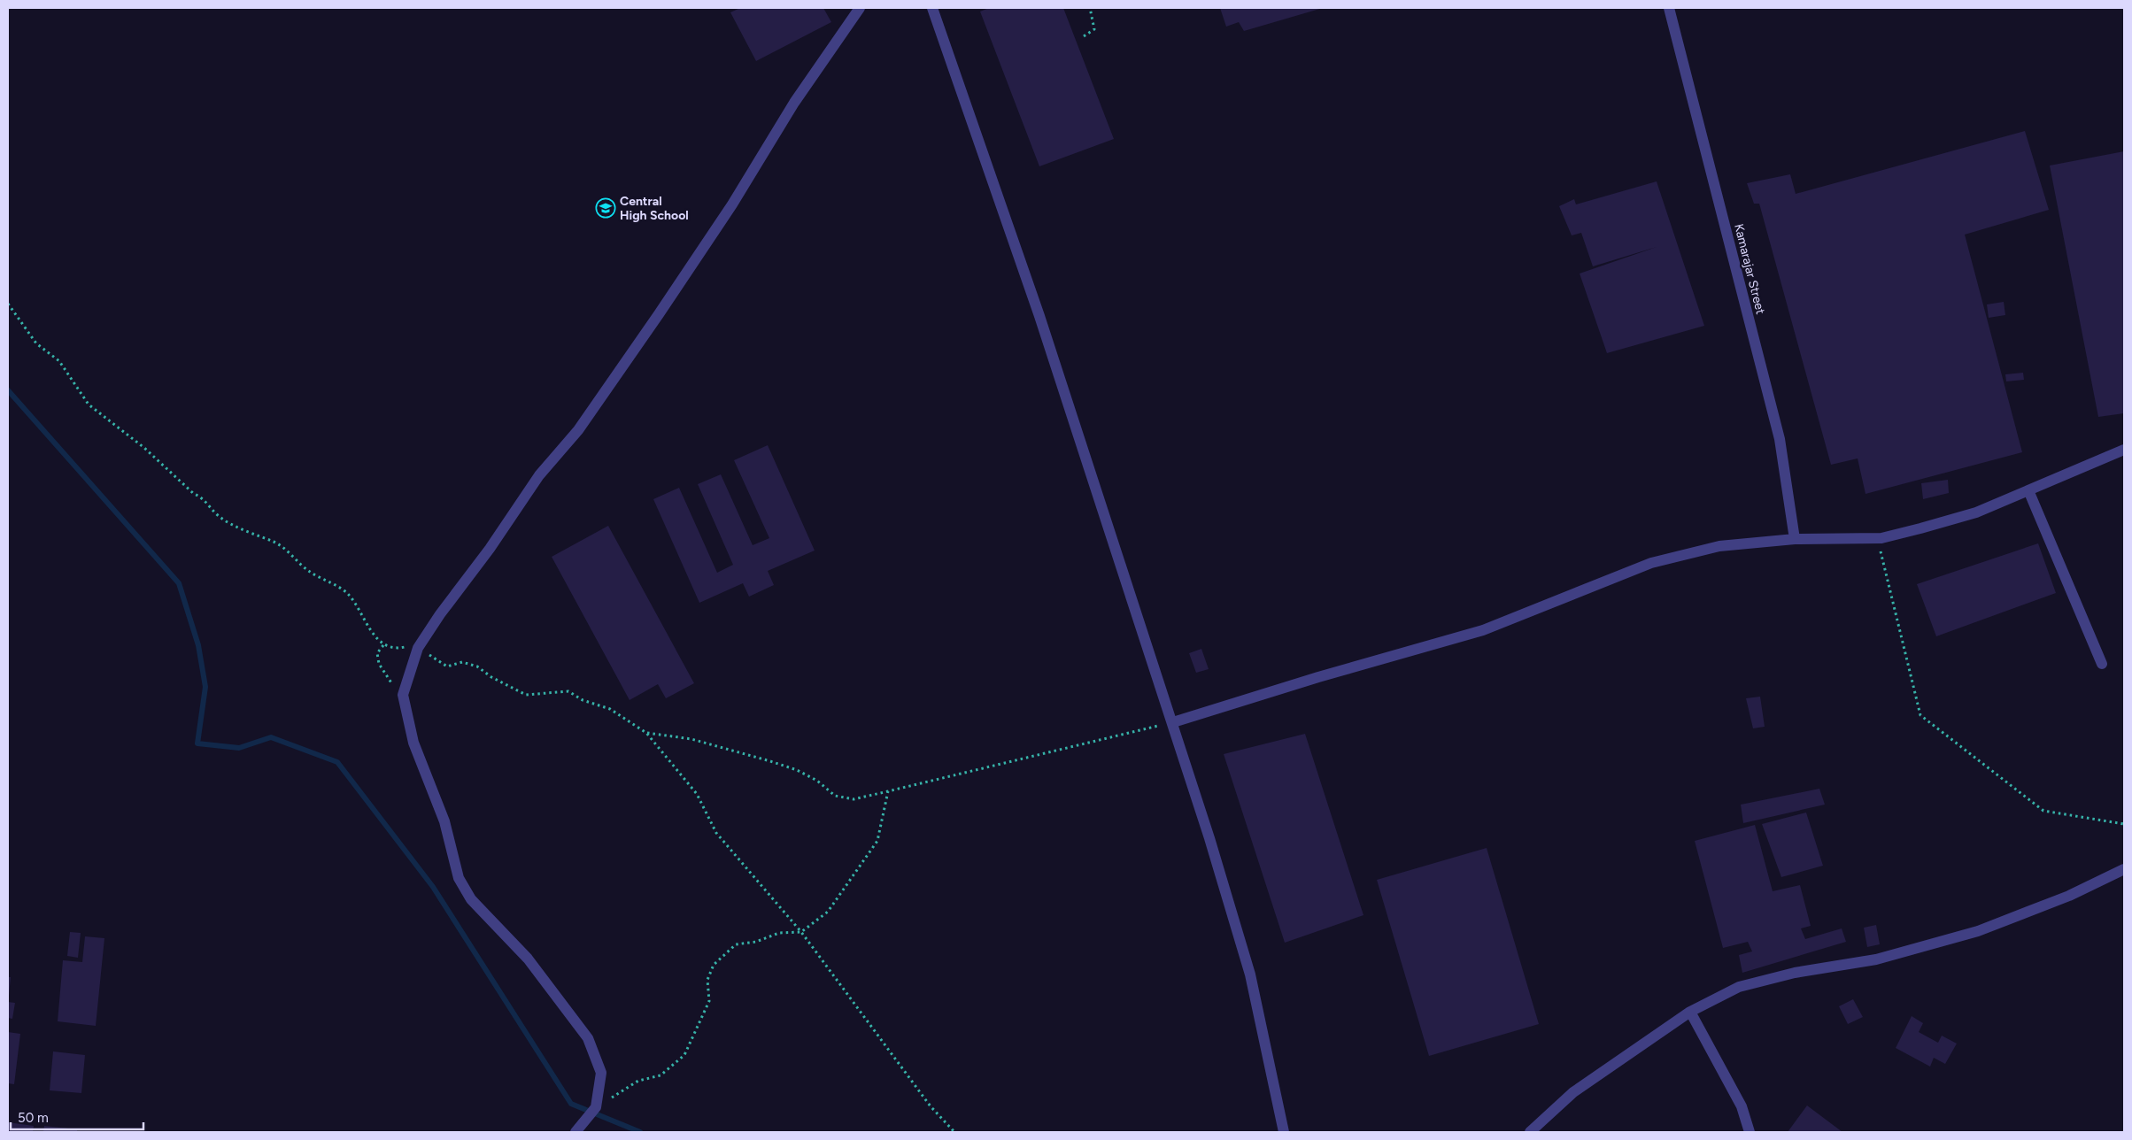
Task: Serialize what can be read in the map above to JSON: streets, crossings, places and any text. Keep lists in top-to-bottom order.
{
  "streets": {
    "street": ["Kamarajar Street"]
  },
  "places": {
    "school or university": ["Central High School"]
  },
  "scale_bar": "50 m"
}
